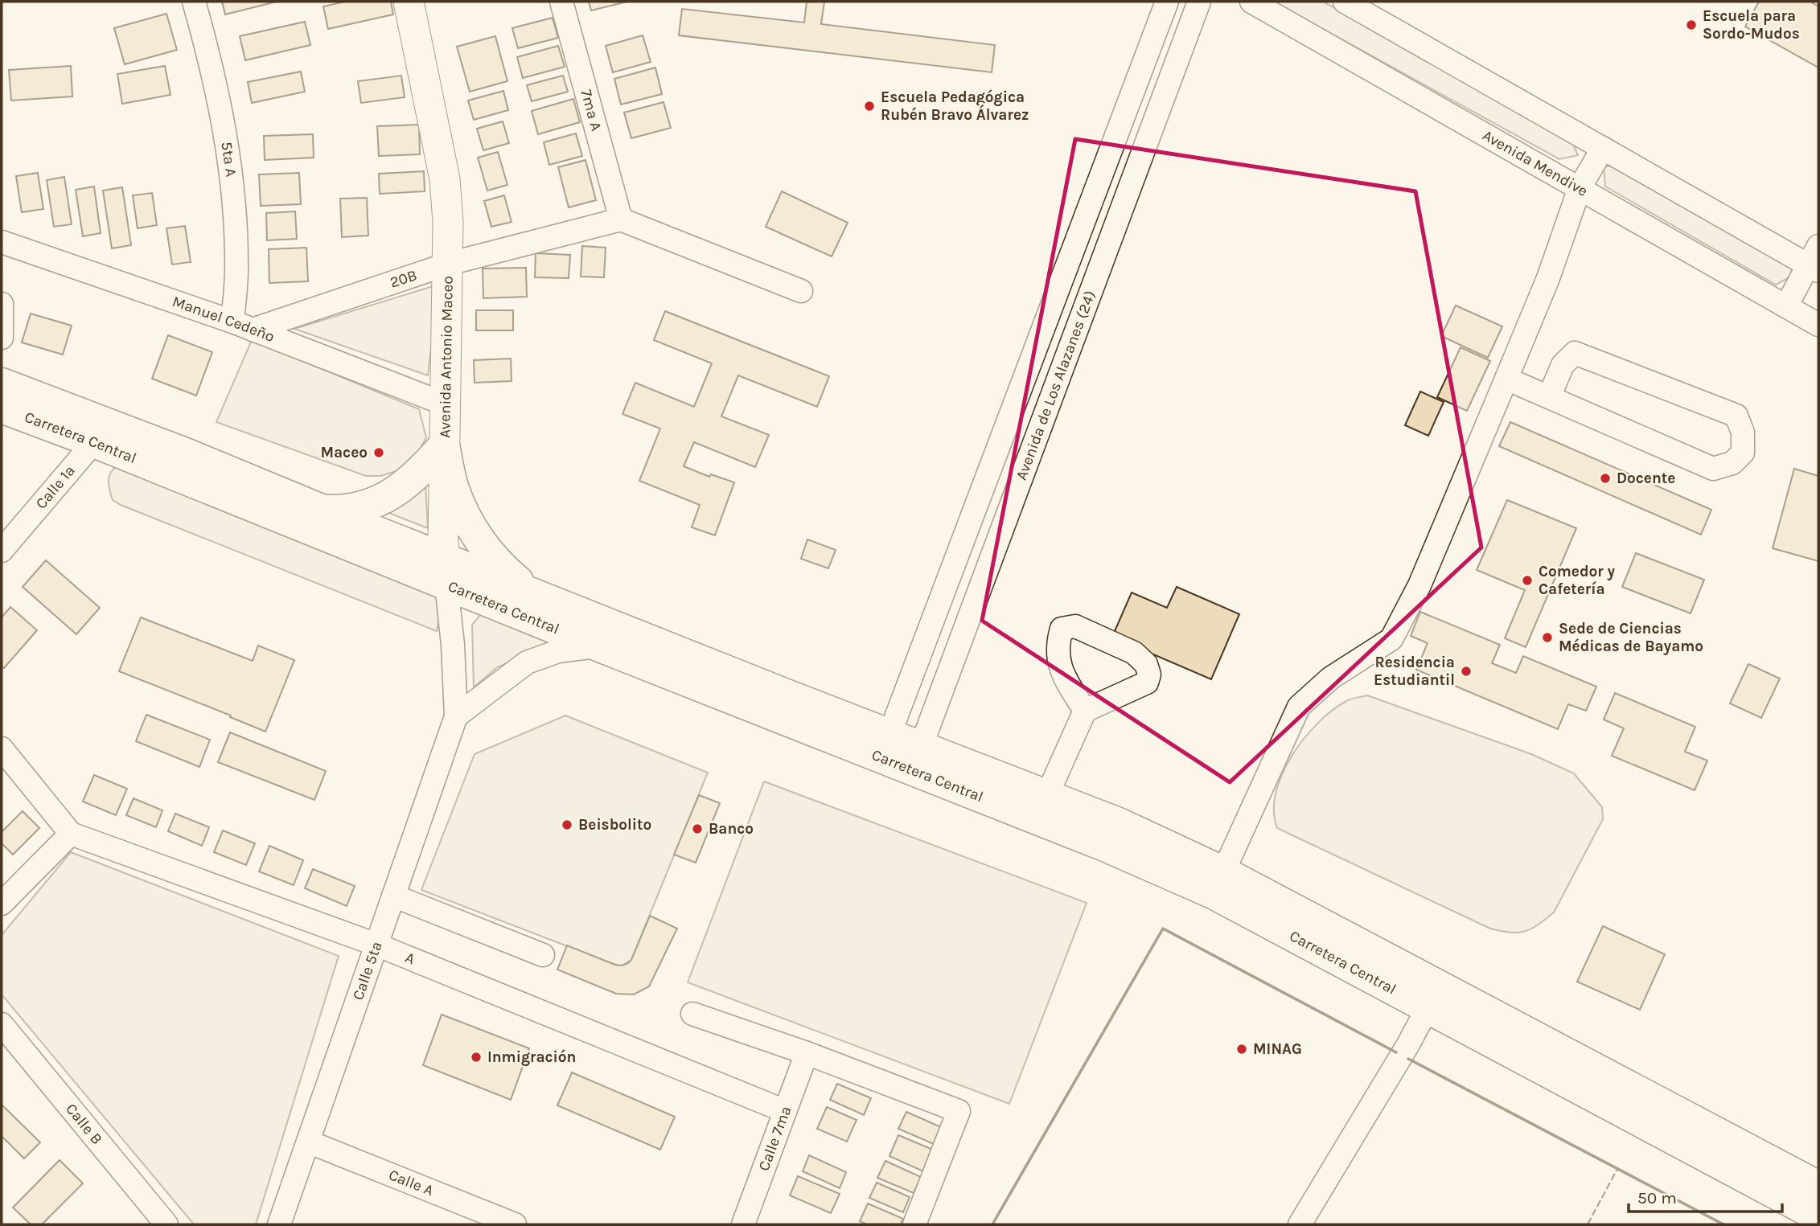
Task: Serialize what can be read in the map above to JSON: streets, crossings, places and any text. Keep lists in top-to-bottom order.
{
  "streets": {
    "highway": ["Carretera Central"],
    "main road": ["Avenida Antonio Maceo"],
    "street": [
      "7ma A",
      "5ta A",
      "Avenida Mendive",
      "20B",
      "Manuel Cedeño",
      "Avenida de Los Alazanes (24)",
      "Calle 1ª",
      "A",
      "Calle 5ta",
      "Calle B",
      "Calle 7ma",
      "Calle A"
    ]
  },
  "crossings": [
    ["7ma A", "20B"],
    ["5ta A", "20B"],
    ["5ta A", "Manuel Cedeño"],
    ["20B", "Manuel Cedeño"],
    ["20B", "Avenida Antonio Maceo"],
    ["Manuel Cedeño", "Avenida Antonio Maceo"],
    ["Avenida Antonio Maceo", "Carretera Central"],
    ["Avenida Antonio Maceo", "Calle 5ta"],
    ["Avenida de Los Alazanes (24)", "Carretera Central"],
    ["Carretera Central", "Calle 1ª"],
    ["A", "Calle 5ta"],
    ["A", "Calle 7ma"],
    ["Calle 5ta", "Calle A"]
  ],
  "places": [
    "Escuela para Sordo-Mudos",
    "Escuela Pedagógica Rubén Bravo Álvarez",
    "Maceo",
    "Docente",
    "Comedor y Cafetería",
    "Sede de Ciencias Médicas de Bayamo",
    "Residencia Estudiantil",
    "Beisbolito",
    "Banco",
    "MINAG",
    "Inmigración"
  ],
  "scale_bar": "50 m"
}
